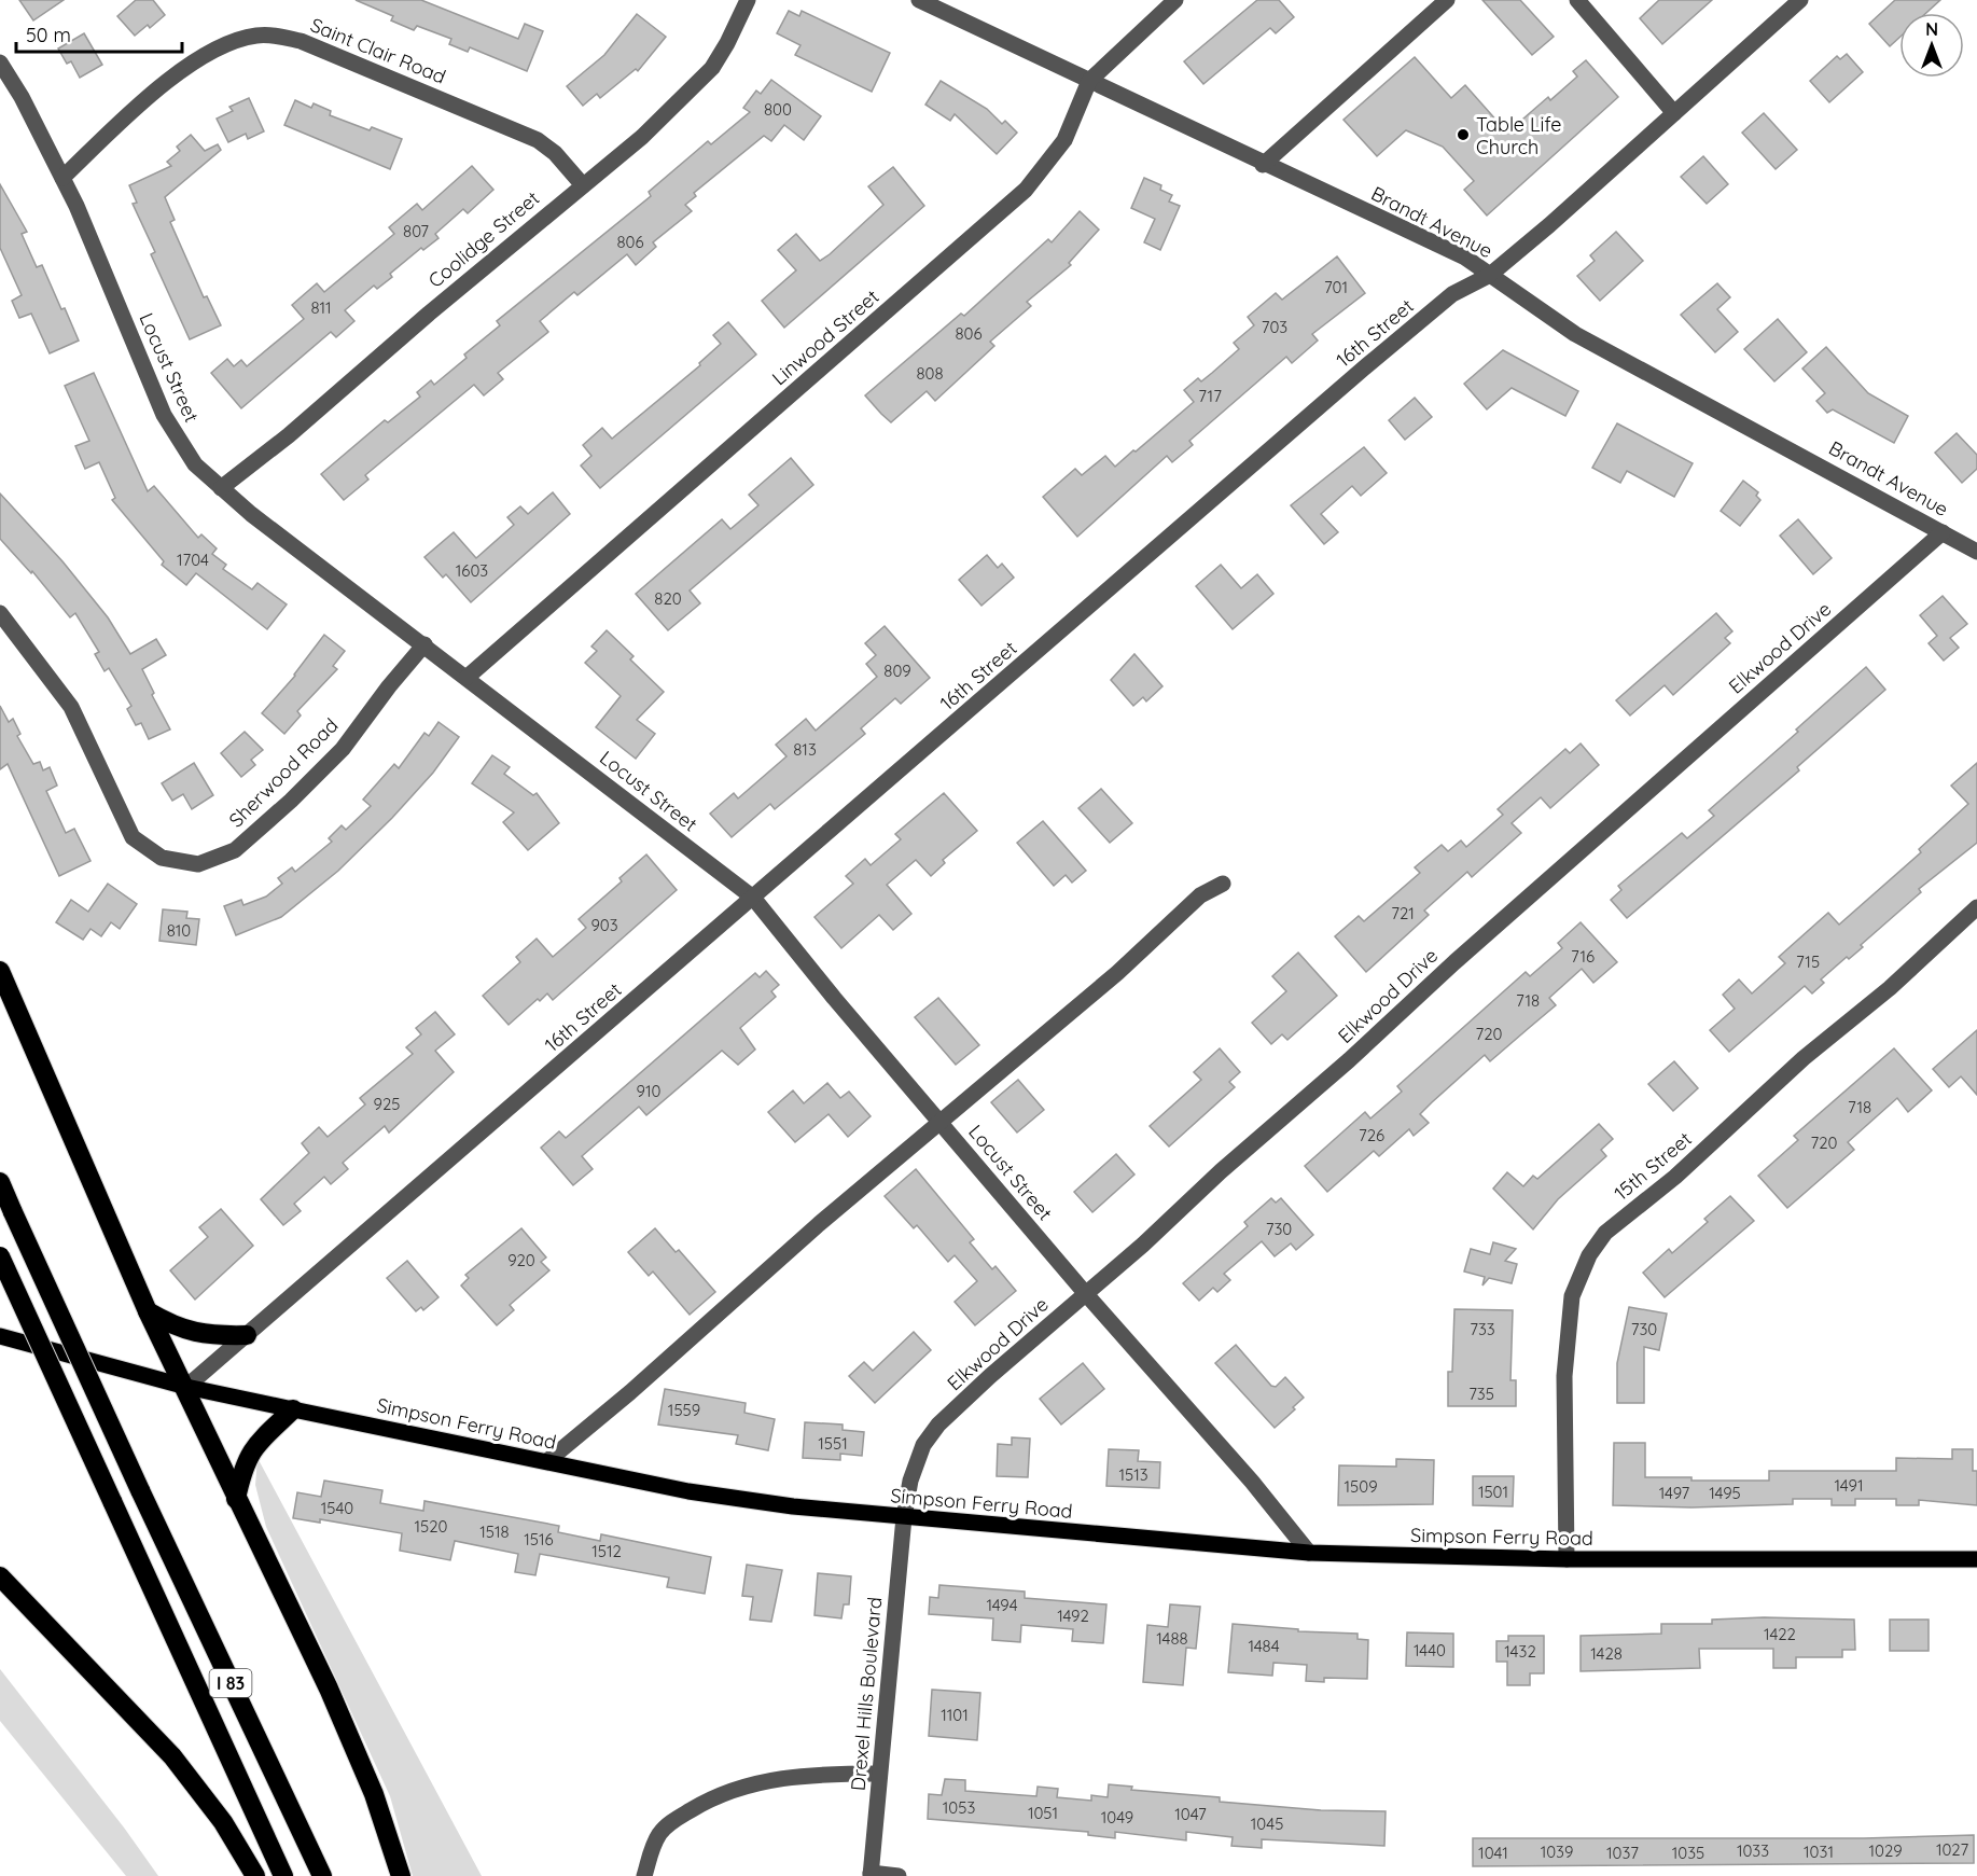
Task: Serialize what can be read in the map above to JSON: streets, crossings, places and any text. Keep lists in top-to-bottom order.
{
  "streets": {
    "highway": ["I 83"],
    "main road": ["Simpson Ferry Road"],
    "street": [
      "Saint Clair Road",
      "Brandt Avenue",
      "Coolidge Street",
      "16th Street",
      "Linwood Street",
      "Locust Street",
      "Elkwood Drive",
      "Sherwood Road",
      "15th Street",
      "Drexel Hills Boulevard"
    ]
  },
  "crossings": [
    ["Saint Clair Road", "Coolidge Street"],
    ["Saint Clair Road", "Locust Street"],
    ["Brandt Avenue", "16th Street"],
    ["Brandt Avenue", "Linwood Street"],
    ["Brandt Avenue", "Elkwood Drive"],
    ["Coolidge Street", "Locust Street"],
    ["16th Street", "Locust Street"],
    ["16th Street", "Simpson Ferry Road"],
    ["Linwood Street", "Locust Street"],
    ["Locust Street", "Elkwood Drive"],
    ["Locust Street", "Sherwood Road"],
    ["Locust Street", "Simpson Ferry Road"],
    ["Elkwood Drive", "Simpson Ferry Road"],
    ["Elkwood Drive", "Drexel Hills Boulevard"],
    ["15th Street", "Simpson Ferry Road"],
    ["Simpson Ferry Road", "Drexel Hills Boulevard"]
  ],
  "places": ["Table Life Church"],
  "house_numbers": [
    "800",
    "807",
    "806",
    "701",
    "811",
    "703",
    "806",
    "808",
    "717",
    "1704",
    "1603",
    "820",
    "809",
    "813",
    "721",
    "903",
    "810",
    "716",
    "715",
    "718",
    "720",
    "910",
    "925",
    "718",
    "726",
    "720",
    "730",
    "920",
    "733",
    "730",
    "735",
    "1559",
    "1551",
    "1513",
    "1491",
    "1509",
    "1501",
    "1497",
    "1495",
    "1540",
    "1520",
    "1518",
    "1516",
    "1512",
    "1494",
    "1492",
    "1422",
    "1488",
    "1484",
    "1440",
    "1432",
    "1428",
    "1101",
    "1053",
    "1051",
    "1047",
    "1049",
    "1045",
    "1027",
    "1033",
    "1029",
    "1039",
    "1031",
    "1041",
    "1037",
    "1035"
  ],
  "scale_bar": "50 m",
  "north": "top"
}
